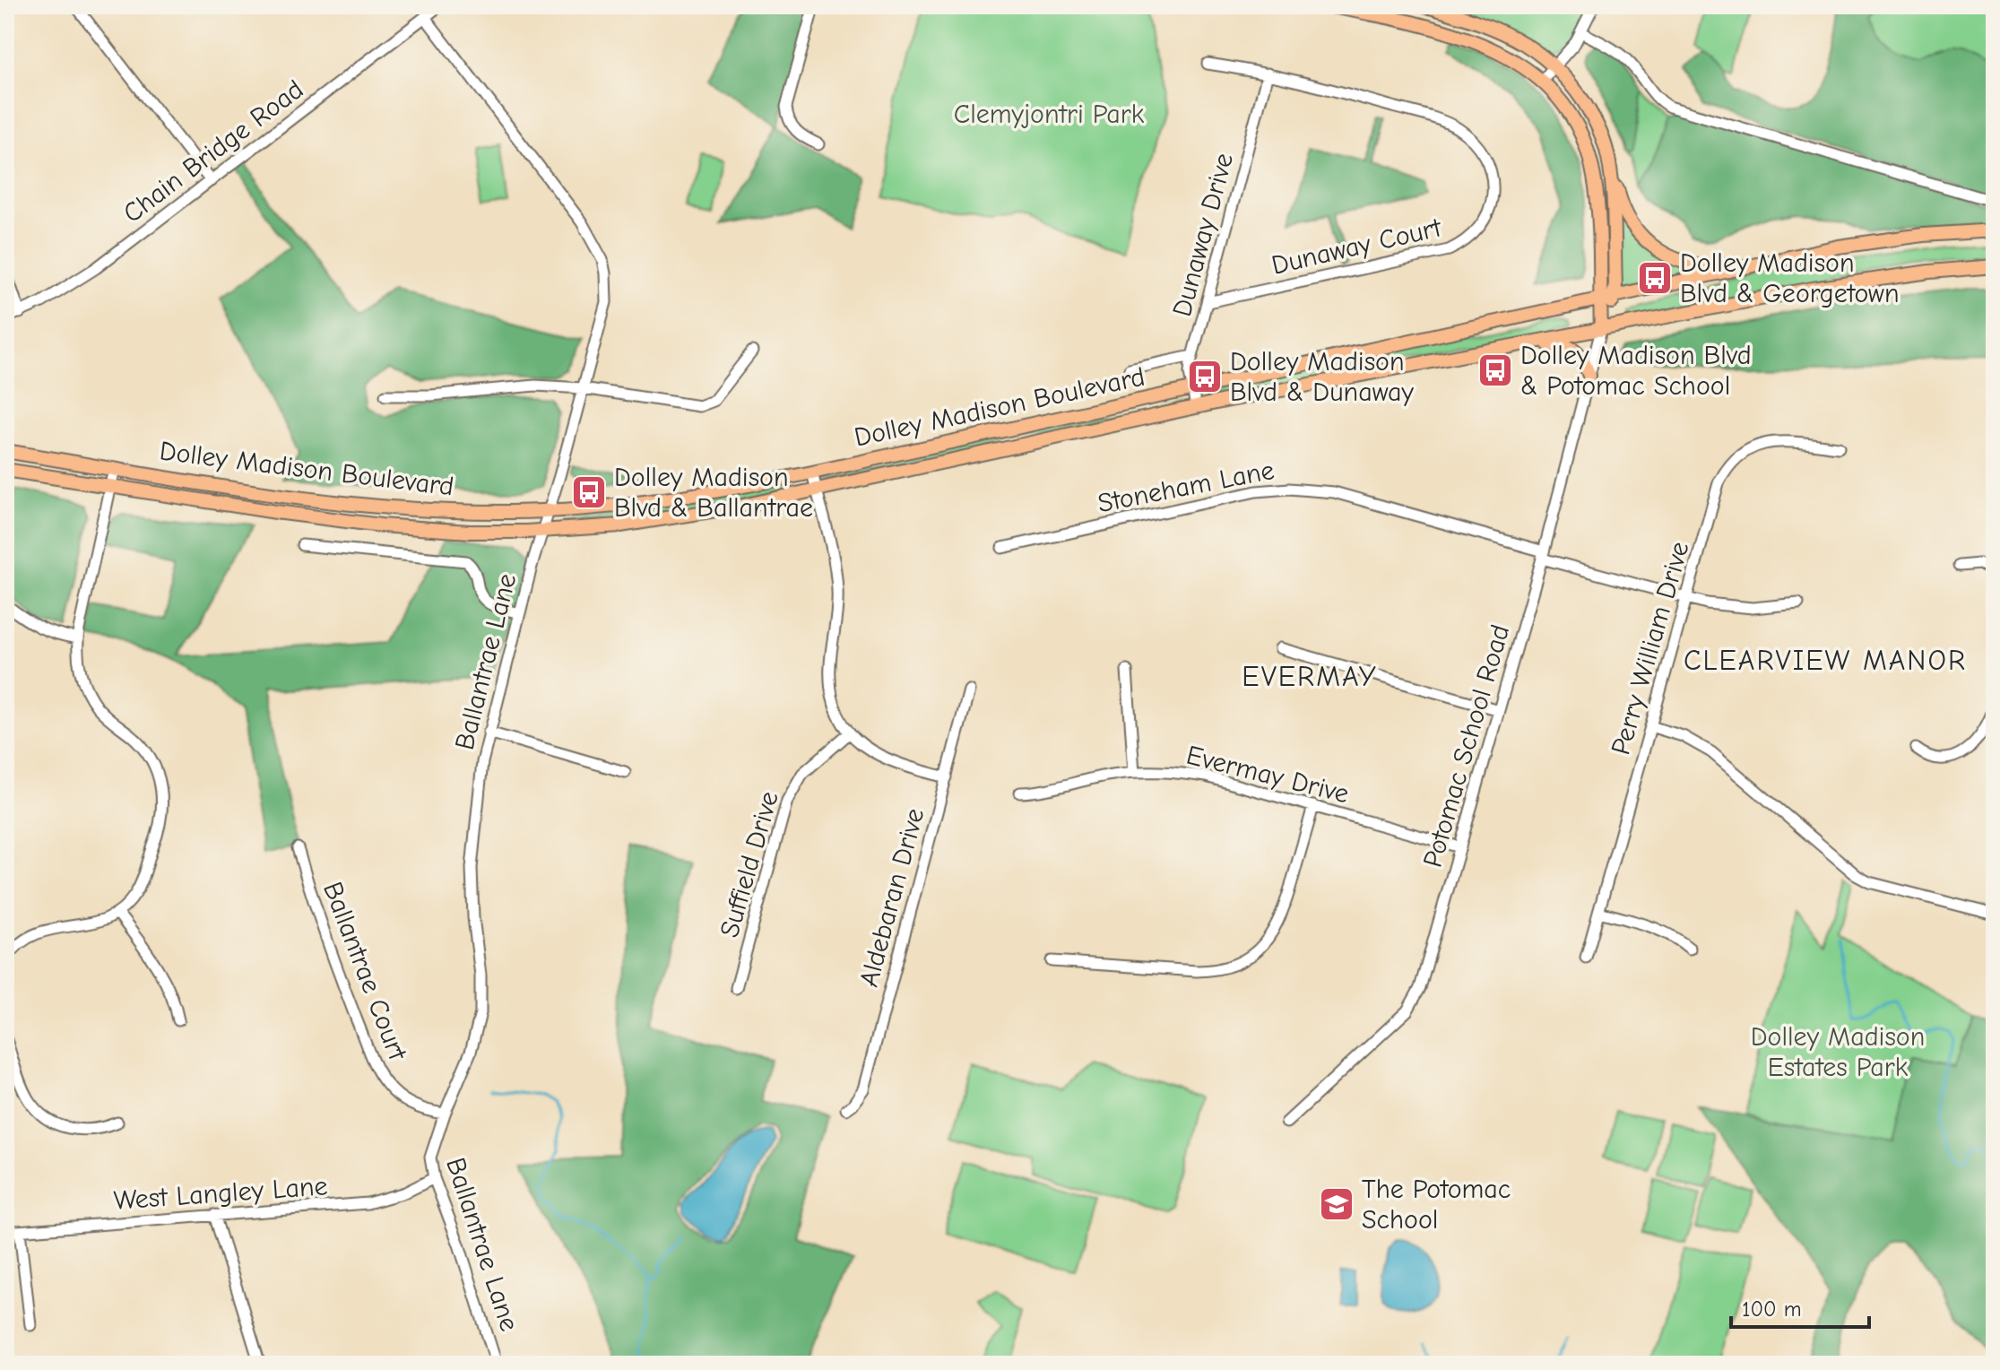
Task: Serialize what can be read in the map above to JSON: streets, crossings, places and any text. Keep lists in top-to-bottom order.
{
  "streets": {
    "main road": ["Dolley Madison Boulevard"],
    "street": [
      "Chain Bridge Road",
      "Dunaway Drive",
      "Dunaway Court",
      "Stoneham Lane",
      "Perry William Drive",
      "Ballantrae Lane",
      "Potomac School Road",
      "Evermay Drive",
      "Suffield Drive",
      "Aldebaran Drive",
      "Ballantrae Court",
      "West Langley Lane"
    ]
  },
  "crossings": [
    ["Chain Bridge Road", "Ballantrae Lane"],
    ["Dunaway Drive", "Dunaway Court"],
    ["Dunaway Drive", "Dolley Madison Boulevard"],
    ["Dolley Madison Boulevard", "Ballantrae Lane"],
    ["Dolley Madison Boulevard", "Potomac School Road"],
    ["Stoneham Lane", "Perry William Drive"],
    ["Stoneham Lane", "Potomac School Road"],
    ["Ballantrae Lane", "Ballantrae Court"],
    ["Ballantrae Lane", "West Langley Lane"],
    ["Potomac School Road", "Evermay Drive"]
  ],
  "districts": ["CLEARVIEW MANOR", "EVERMAY"],
  "parks": ["Clemyjontri Park", "Dolley Madison Estates Park"],
  "places": {
    "bus stop": [
      "Dolley Madison Blvd & Georgetown",
      "Dolley Madison Blvd & Potomac School",
      "Dolley Madison Blvd & Dunaway",
      "Dolley Madison Blvd & Ballantrae"
    ],
    "school or university": ["The Potomac School"]
  },
  "scale_bar": "100 m"
}
